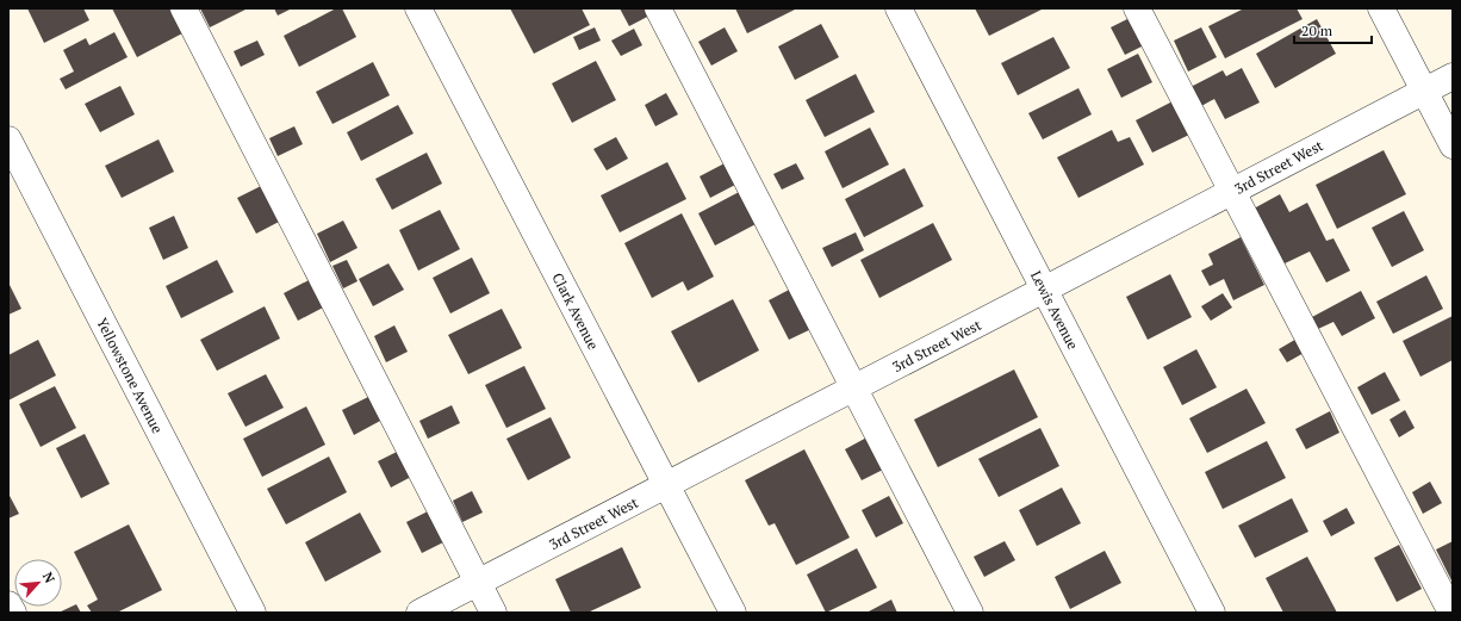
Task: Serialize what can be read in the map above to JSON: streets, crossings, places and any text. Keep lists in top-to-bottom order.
{
  "streets": {
    "street": [
      "3rd Street West",
      "Lewis Avenue",
      "Clark Avenue",
      "Yellowstone Avenue"
    ]
  },
  "crossings": [
    ["3rd Street West", "Lewis Avenue"],
    ["3rd Street West", "Clark Avenue"]
  ],
  "scale_bar": "20 m",
  "north": "top right"
}
